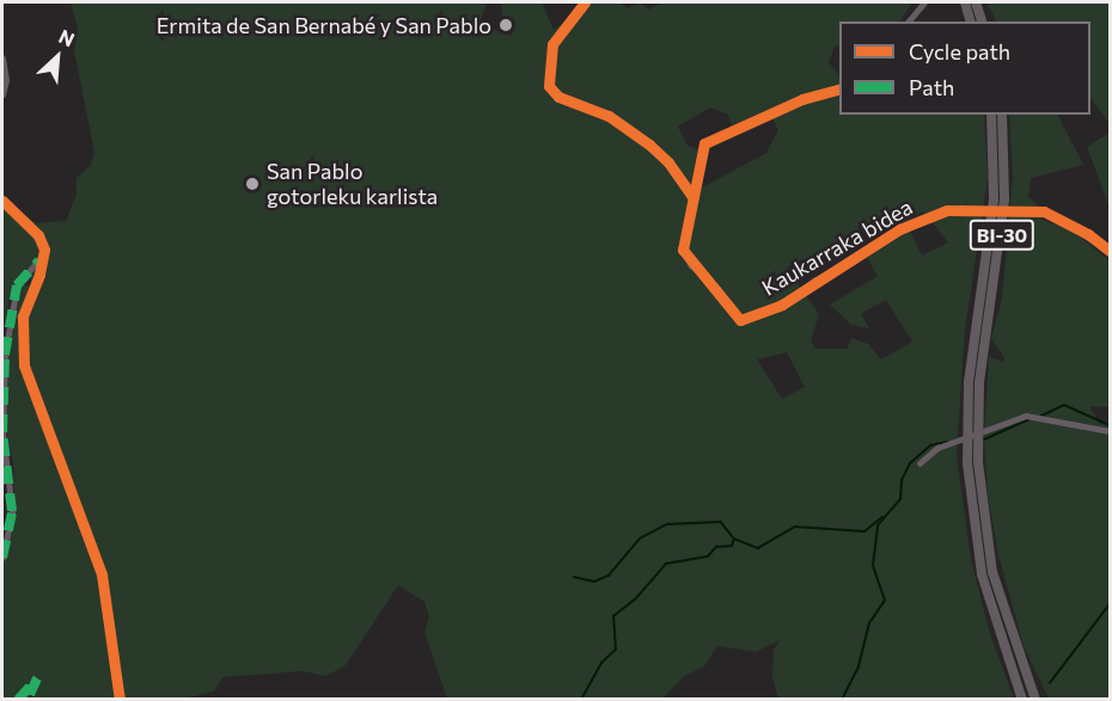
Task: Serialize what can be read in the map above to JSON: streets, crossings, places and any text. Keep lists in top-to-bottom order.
{
  "streets": {
    "highway": ["BI-30"],
    "street": ["Kaukarraka bidea"]
  },
  "places": ["Ermita de San Bernabé y San Pablo", "San Pablo gotorleku karlista"],
  "legend": ["Cycle path", "Path"],
  "north": "top right"
}
